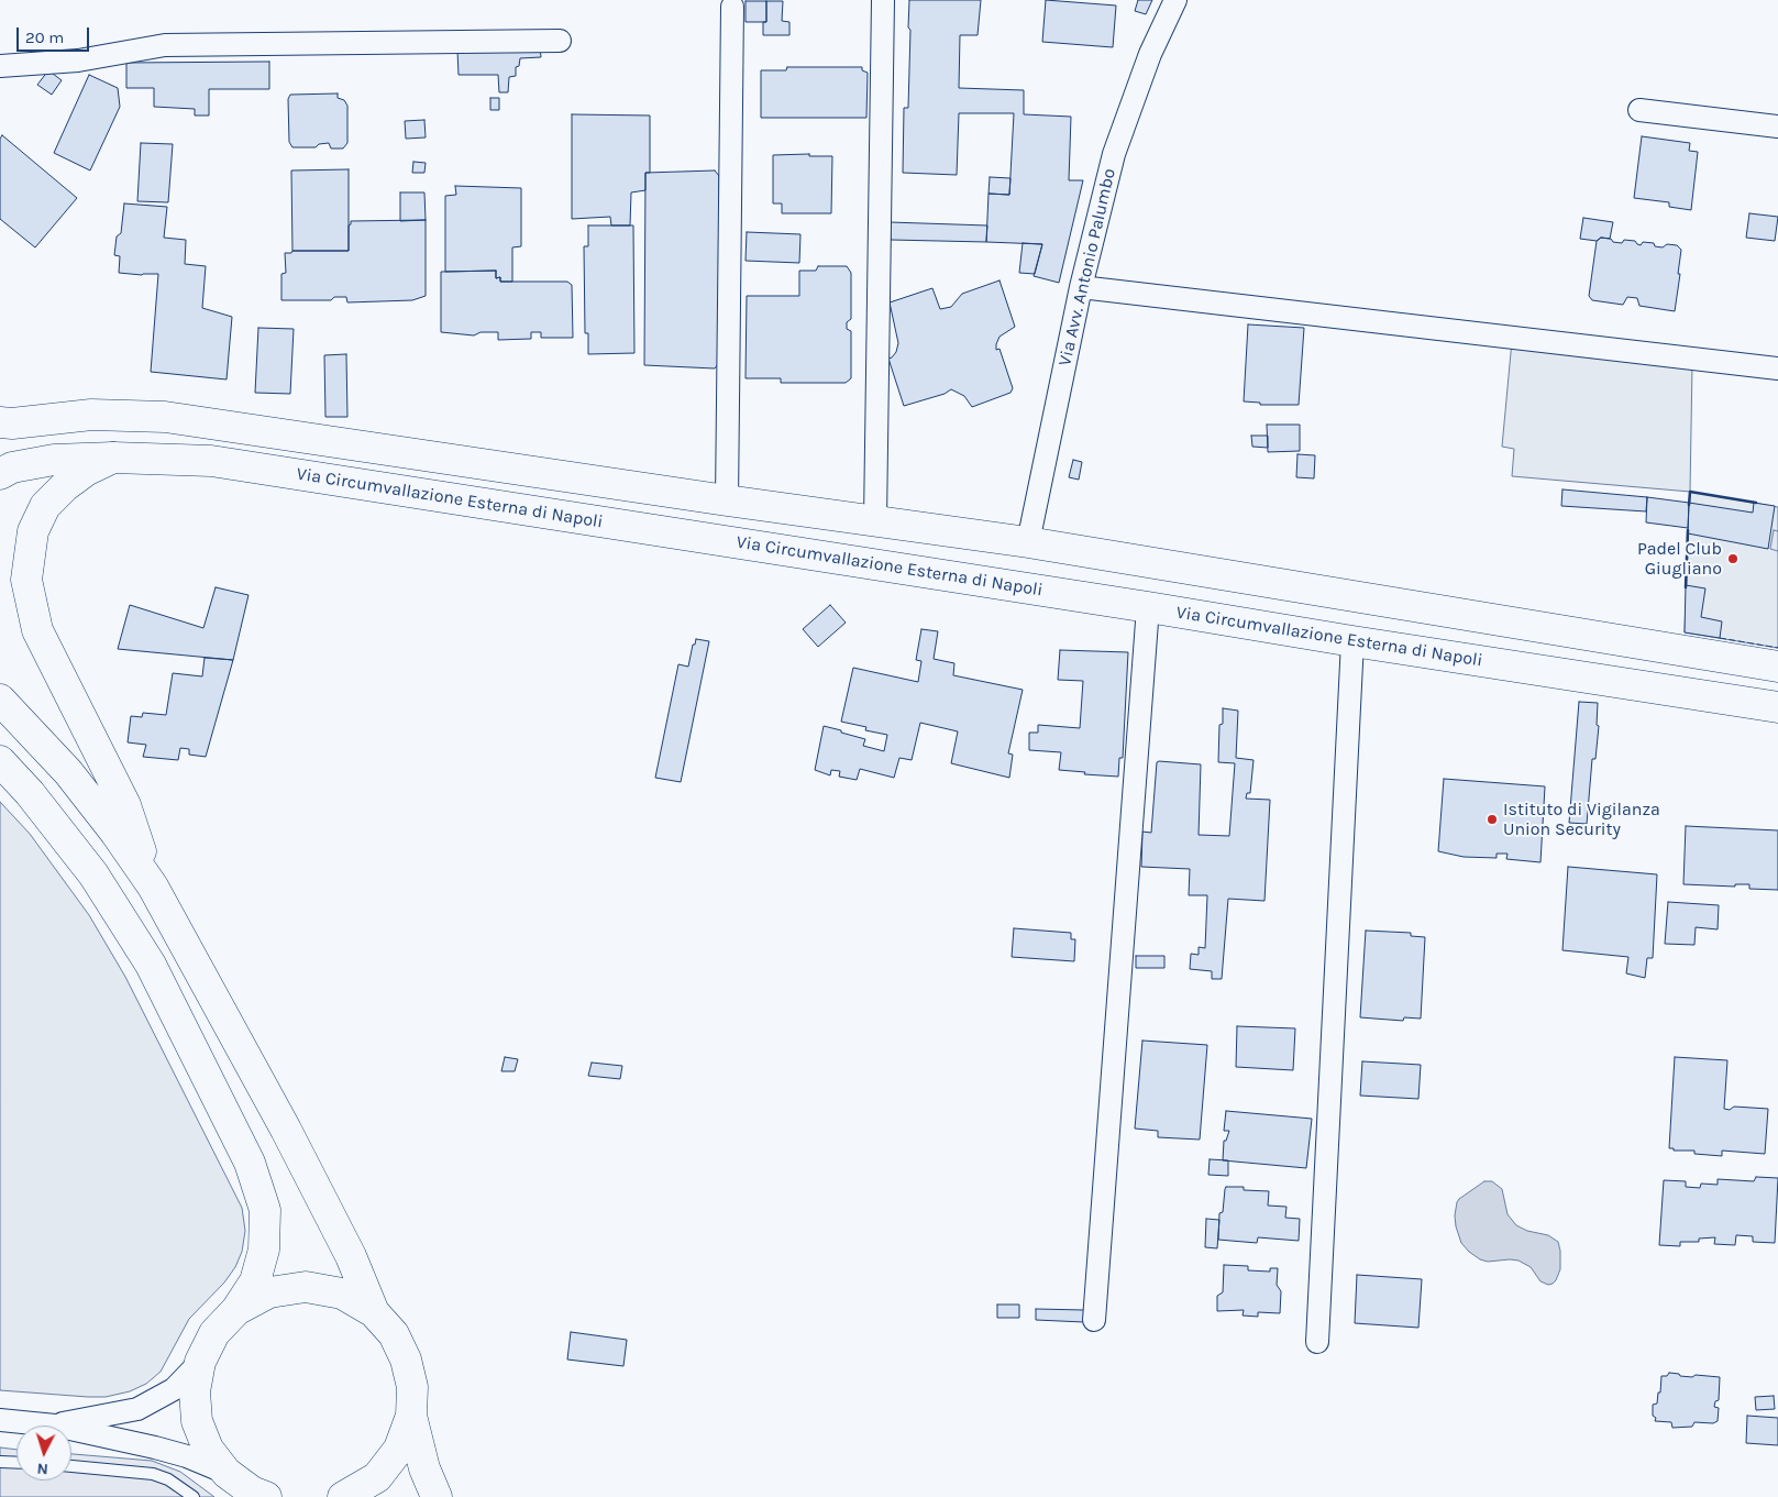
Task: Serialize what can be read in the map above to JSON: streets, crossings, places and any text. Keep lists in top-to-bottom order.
{
  "streets": {
    "main road": ["Via Circumvallazione Esterna di Napoli"],
    "street": ["Via Avv. Antonio Palumbo"]
  },
  "crossings": [
    ["Via Avv. Antonio Palumbo", "Via Circumvallazione Esterna di Napoli"]
  ],
  "places": ["Padel Club Giugliano", "Istituto di Vigilanza Union Security"],
  "scale_bar": "20 m",
  "north": "bottom"
}
